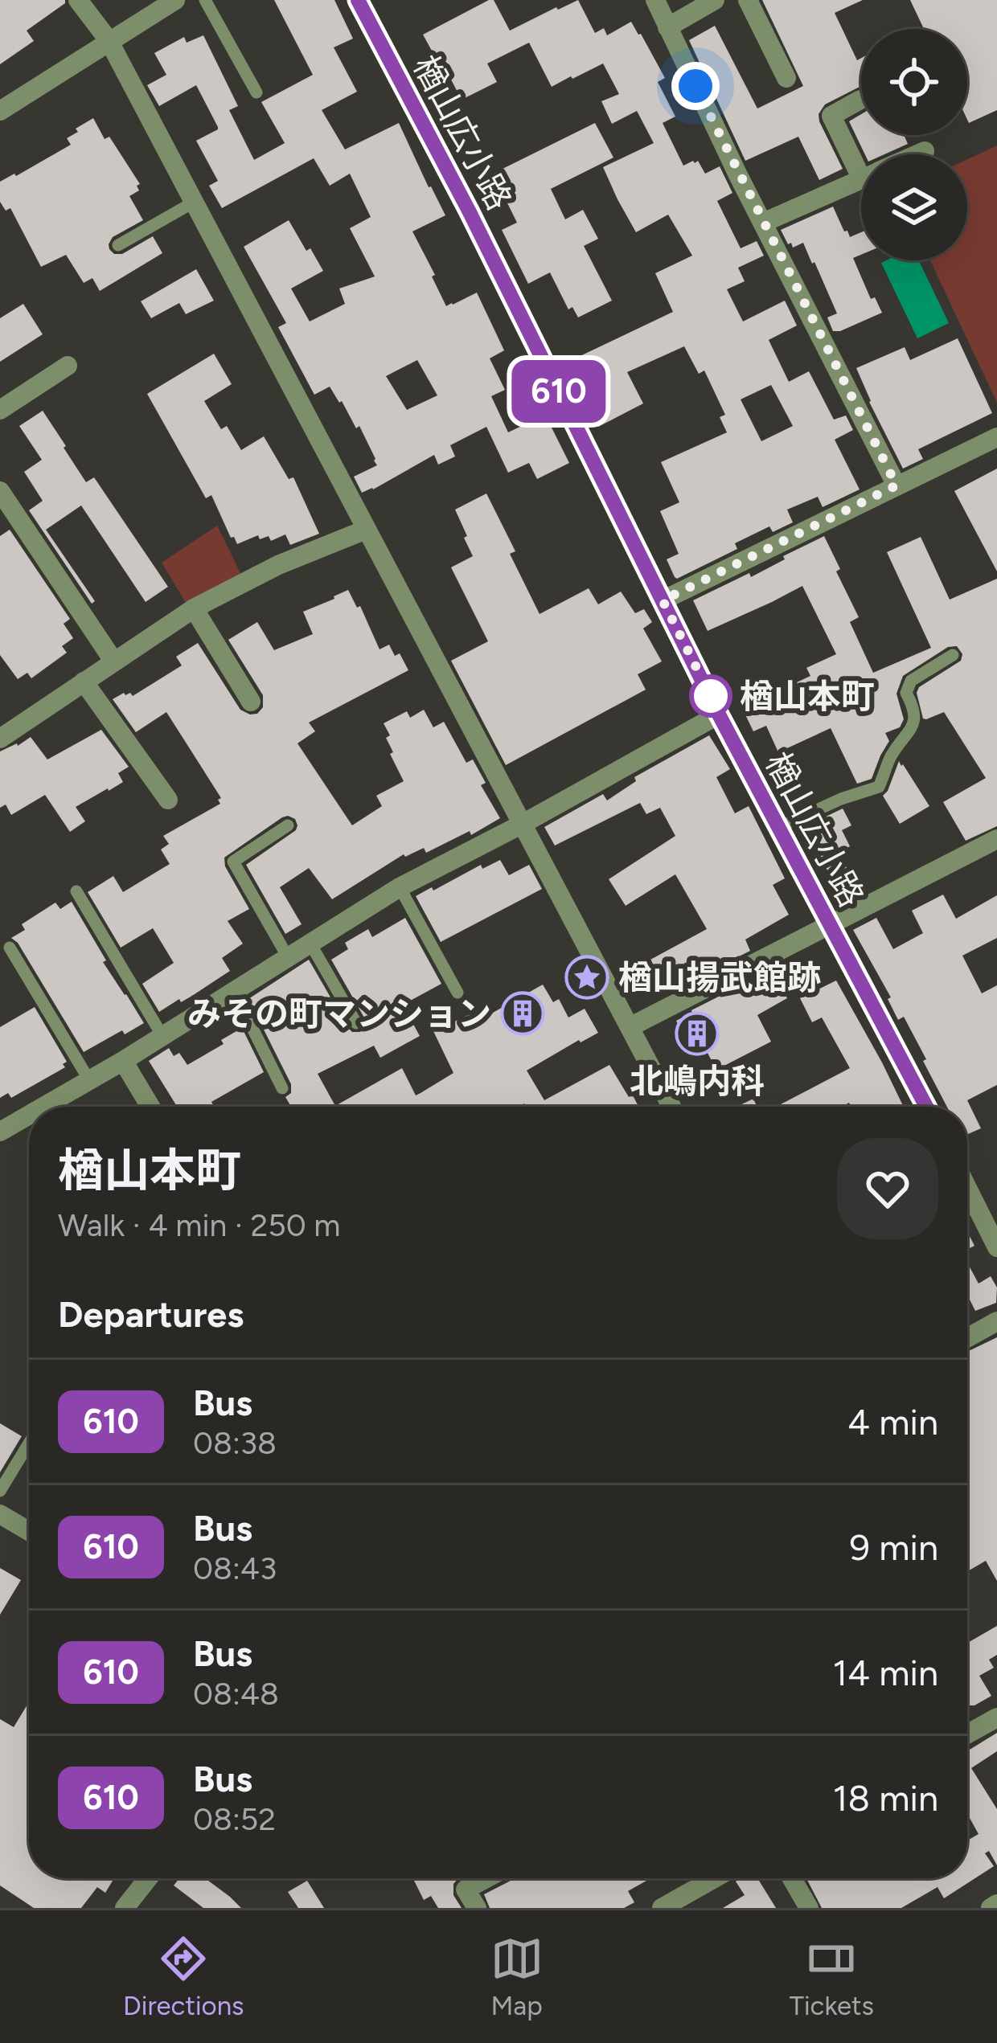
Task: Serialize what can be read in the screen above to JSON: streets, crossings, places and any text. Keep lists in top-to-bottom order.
{
  "streets": {
    "street": ["楢山広小路"]
  },
  "places": {
    "other": ["楢山本町"],
    "place": ["楢山揚武館跡"],
    "building": ["みその町マンション", "北嶋内科"]
  },
  "lines": ["bus line 610"],
  "page": {
    "on_map": "610",
    "heading": [
      ["楢山本町", "Walk · 4 min · 250 m"],
      "Departures"
    ],
    "list": [
      {
        "mark": "610",
        "name": "Bus",
        "note": "08:38",
        "value": "4 min"
      },
      {
        "mark": "610",
        "name": "Bus",
        "note": "08:43",
        "value": "9 min"
      },
      {
        "mark": "610",
        "name": "Bus",
        "note": "08:48",
        "value": "14 min"
      },
      {
        "mark": "610",
        "name": "Bus",
        "note": "08:52",
        "value": "18 min"
      }
    ],
    "tabs": ["Directions", "Map", "Tickets"]
  }
}
